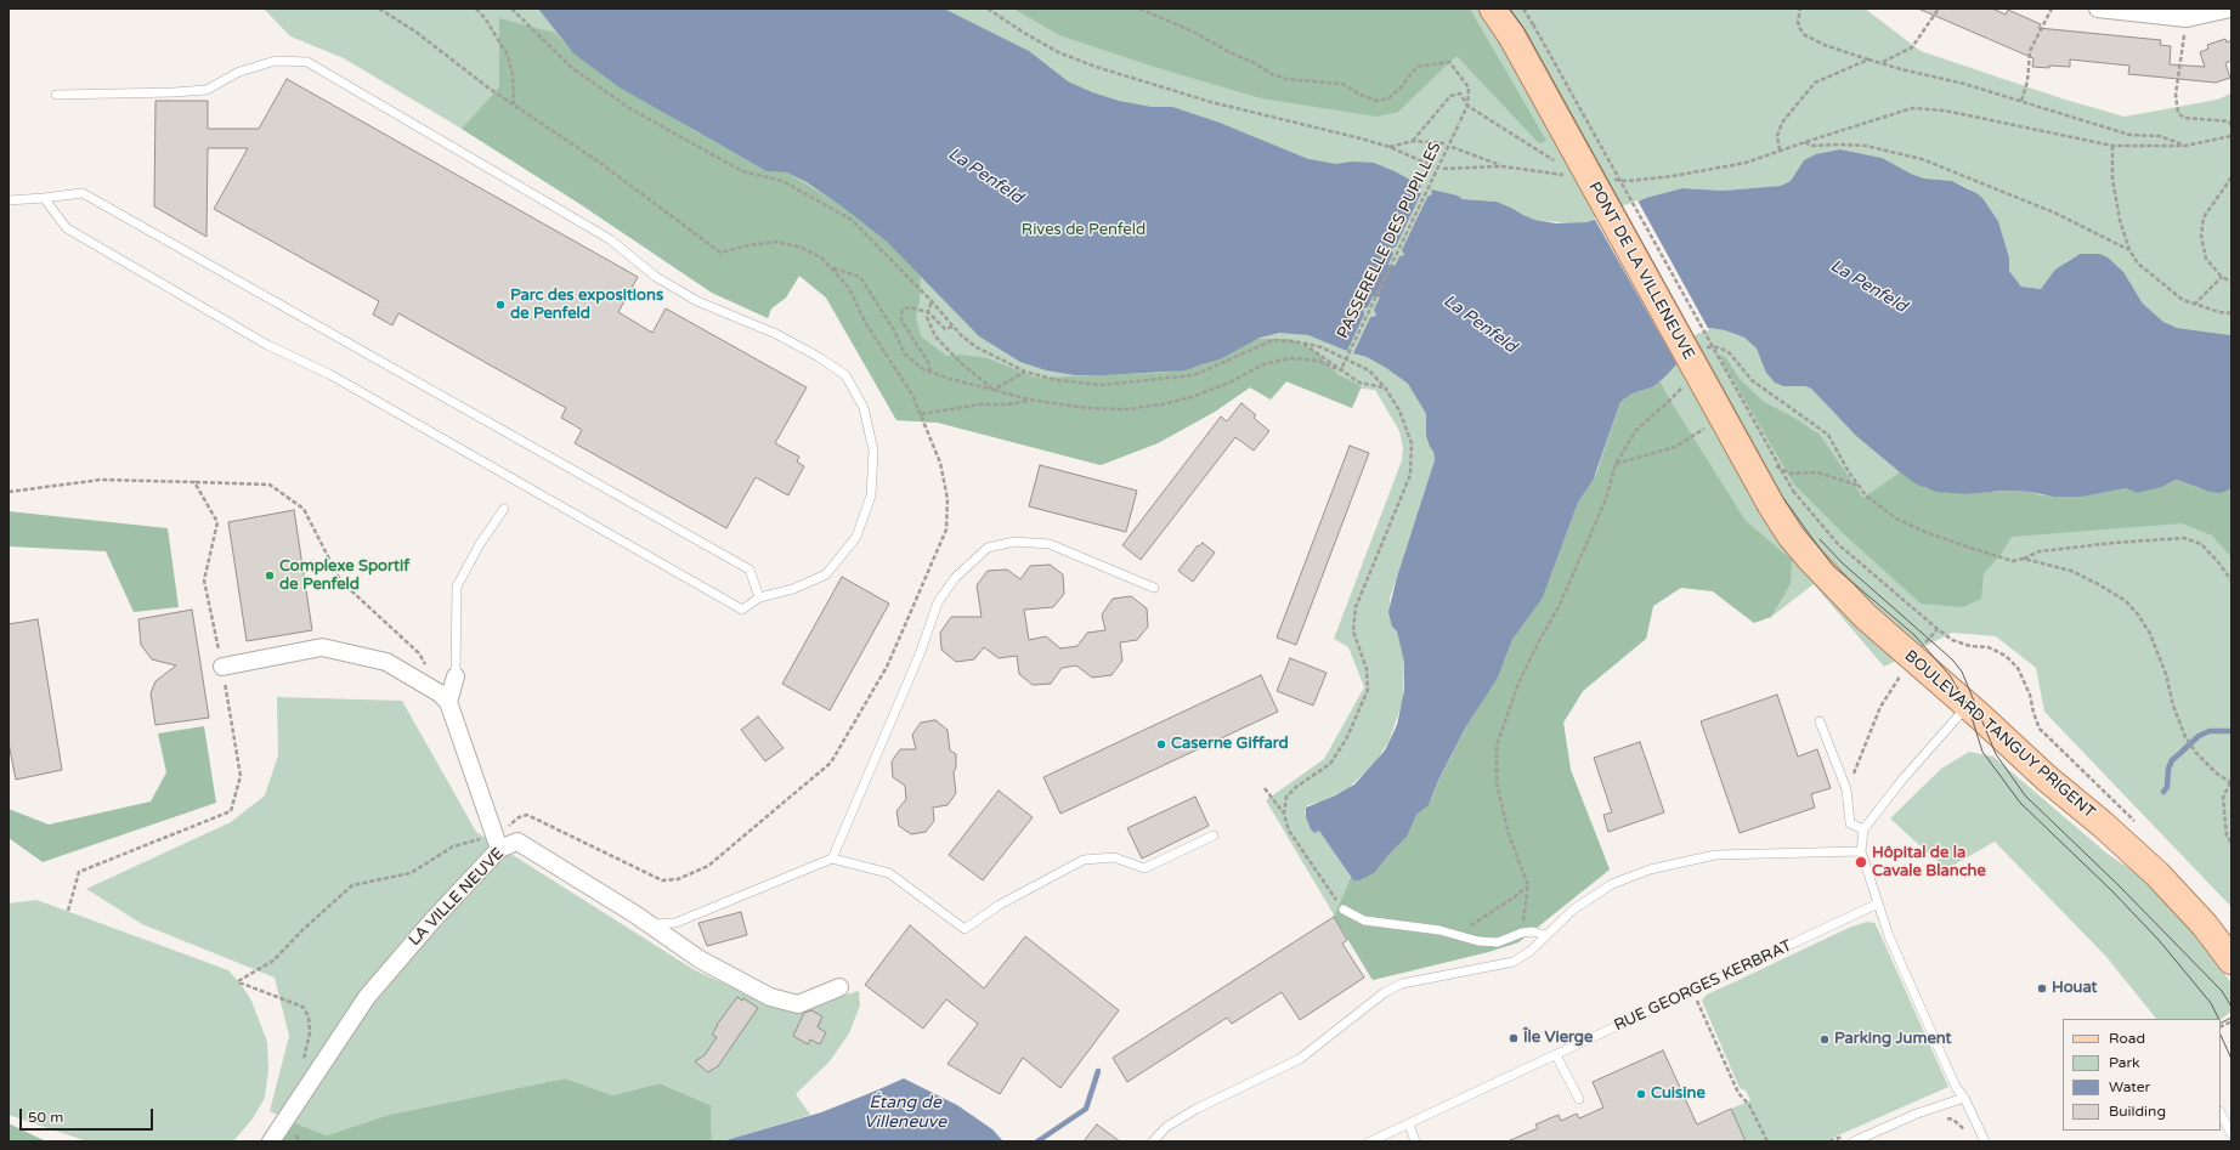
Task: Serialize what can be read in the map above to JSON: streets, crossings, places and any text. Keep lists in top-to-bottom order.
{
  "streets": {
    "main road": ["PONT DE LA VILLENEUVE", "BOULEVARD TANGUY PRIGENT"],
    "street": ["LA VILLE NEUVE"],
    "lane": ["RUE GEORGES KERBRAT"],
    "path": ["PASSERELLE DES PUPILLES"]
  },
  "crossings": [
    ["PONT DE LA VILLENEUVE", "BOULEVARD TANGUY PRIGENT"]
  ],
  "water": ["La Penfeld", "Étang de Villeneuve"],
  "parks": ["Rives de Penfeld"],
  "places": [
    "Parc des expositions de Penfeld",
    "Complexe Sportif de Penfeld",
    "Caserne Giffard",
    "Hôpital de la Cavale Blanche",
    "Houat",
    "Île Vierge",
    "Parking Jument",
    "Cuisine"
  ],
  "legend": [
    "Road",
    "Park",
    "Water",
    "Building"
  ],
  "scale_bar": "50 m"
}
